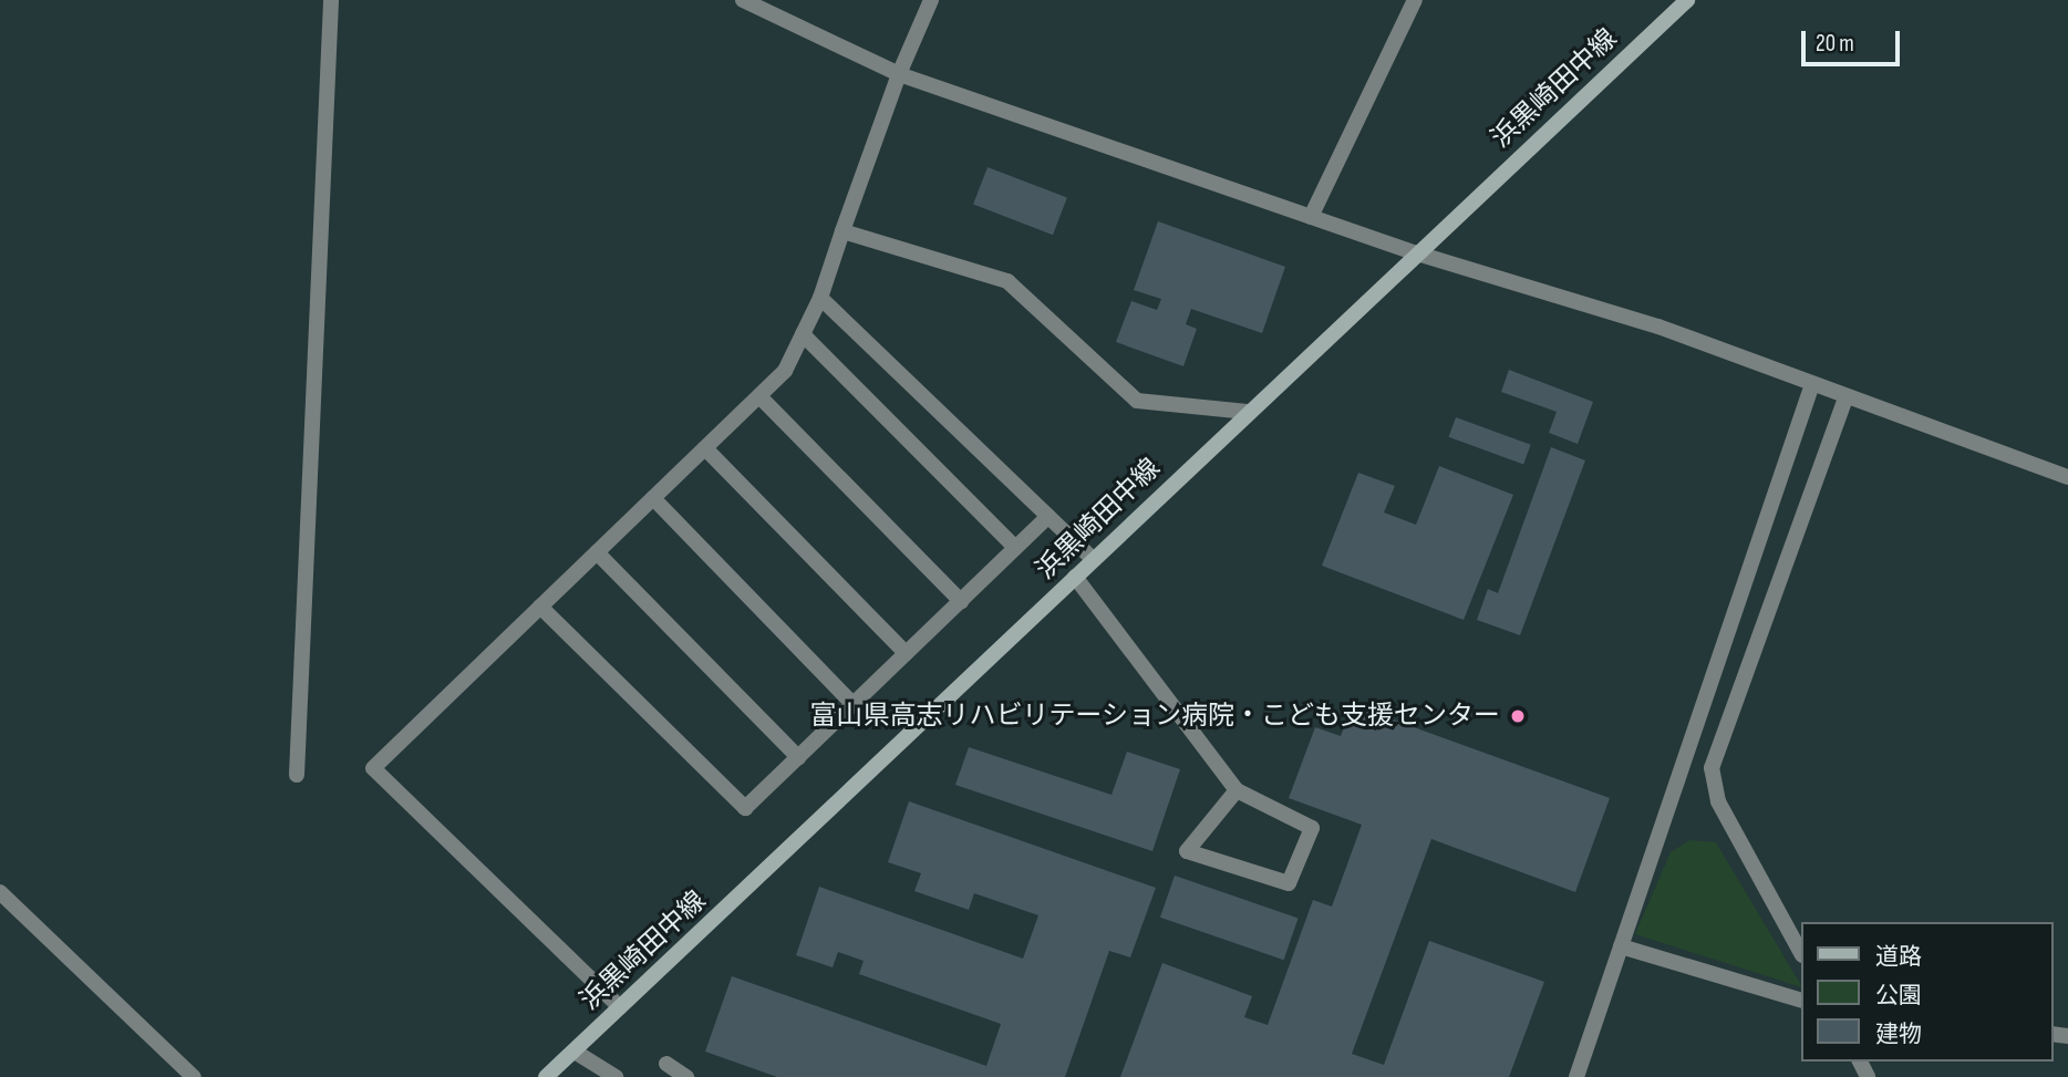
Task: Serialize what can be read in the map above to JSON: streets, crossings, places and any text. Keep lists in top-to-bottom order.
{
  "streets": {
    "main road": ["浜黒崎田中線"]
  },
  "places": ["富山県高志リハビリテーション病院・こども支援センター"],
  "legend": ["道路", "公園", "建物"],
  "scale_bar": "20 m"
}
